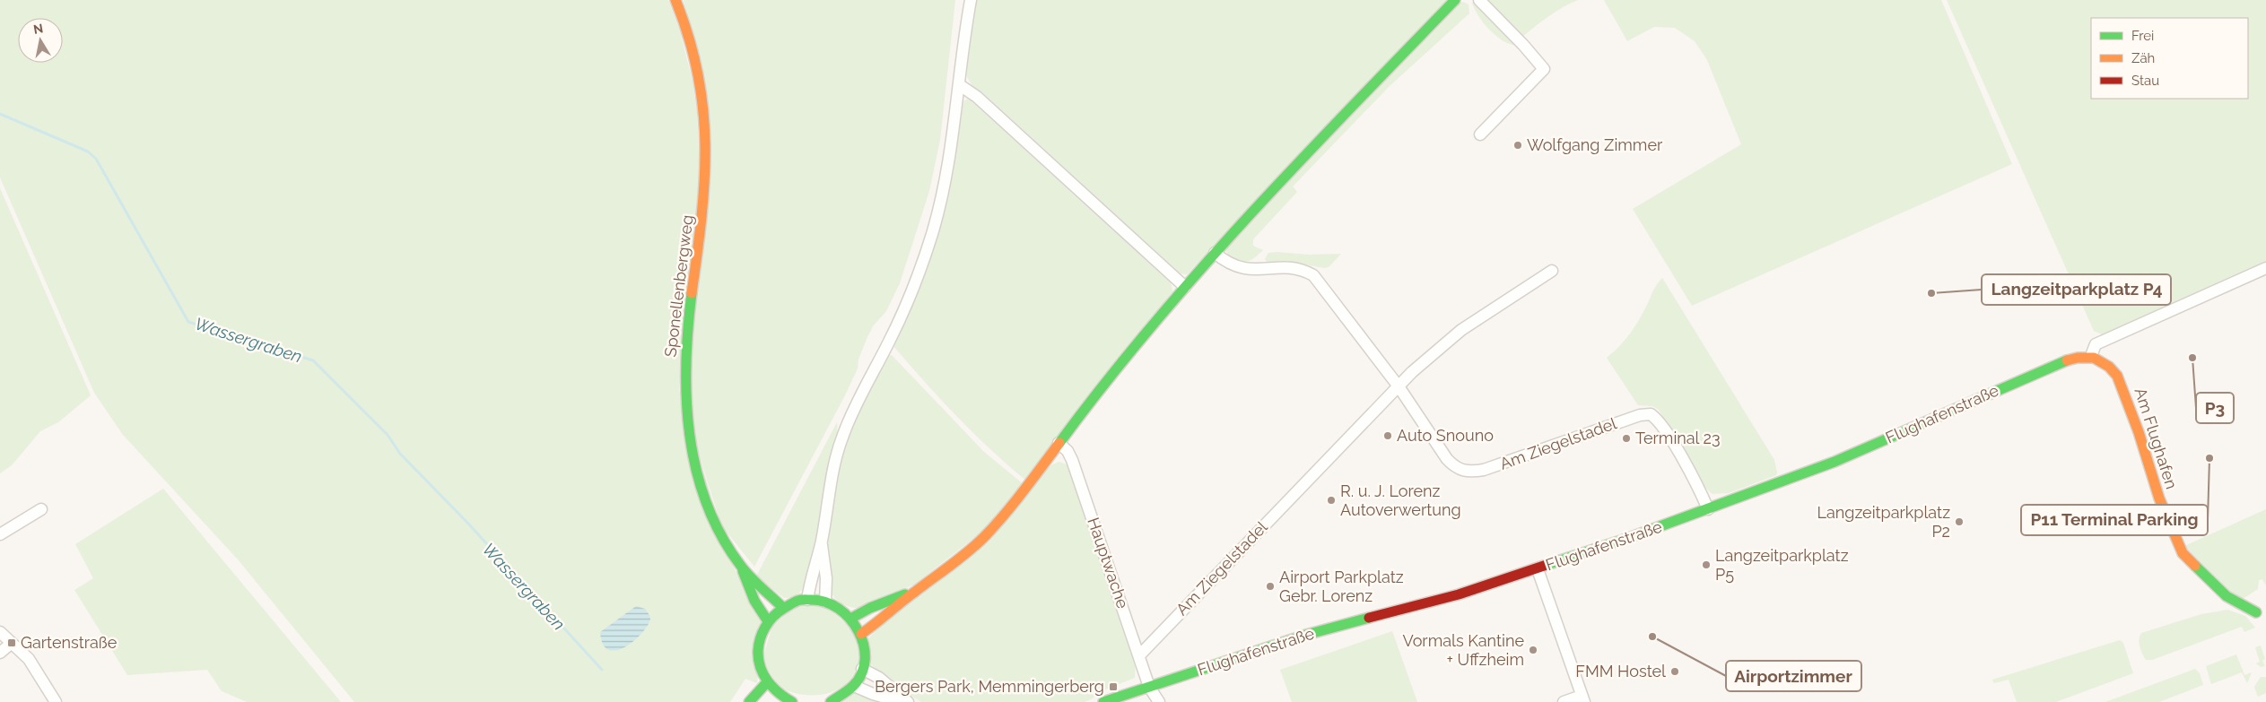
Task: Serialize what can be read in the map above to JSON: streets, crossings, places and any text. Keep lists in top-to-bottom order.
{
  "streets": {
    "street": [
      "Sponellenbergweg",
      "Flughafenstraße",
      "Am Flughafen",
      "Am Ziegelstadel",
      "Hauptwache"
    ]
  },
  "crossings": [
    ["Flughafenstraße", "Am Flughafen"],
    ["Flughafenstraße", "Am Ziegelstadel"],
    ["Flughafenstraße", "Hauptwache"],
    ["Am Ziegelstadel", "Hauptwache"]
  ],
  "water": ["Wassergraben"],
  "places": {
    "other": [
      "Wolfgang Zimmer",
      "Langzeitparkplatz P4",
      "P3",
      "Auto Snouno",
      "Terminal 23",
      "P11 Terminal Parking",
      "R. u. J. Lorenz Autoverwertung",
      "Langzeitparkplatz P2",
      "Langzeitparkplatz P5",
      "Airport Parkplatz Gebr. Lorenz",
      "Airportzimmer",
      "Vormals Kantine + Uffzheim",
      "FMM Hostel"
    ],
    "transit": ["Gartenstraße", "Bergers Park, Memmingerberg"]
  },
  "legend": ["Frei", "Zäh", "Stau"],
  "north": "top"
}
